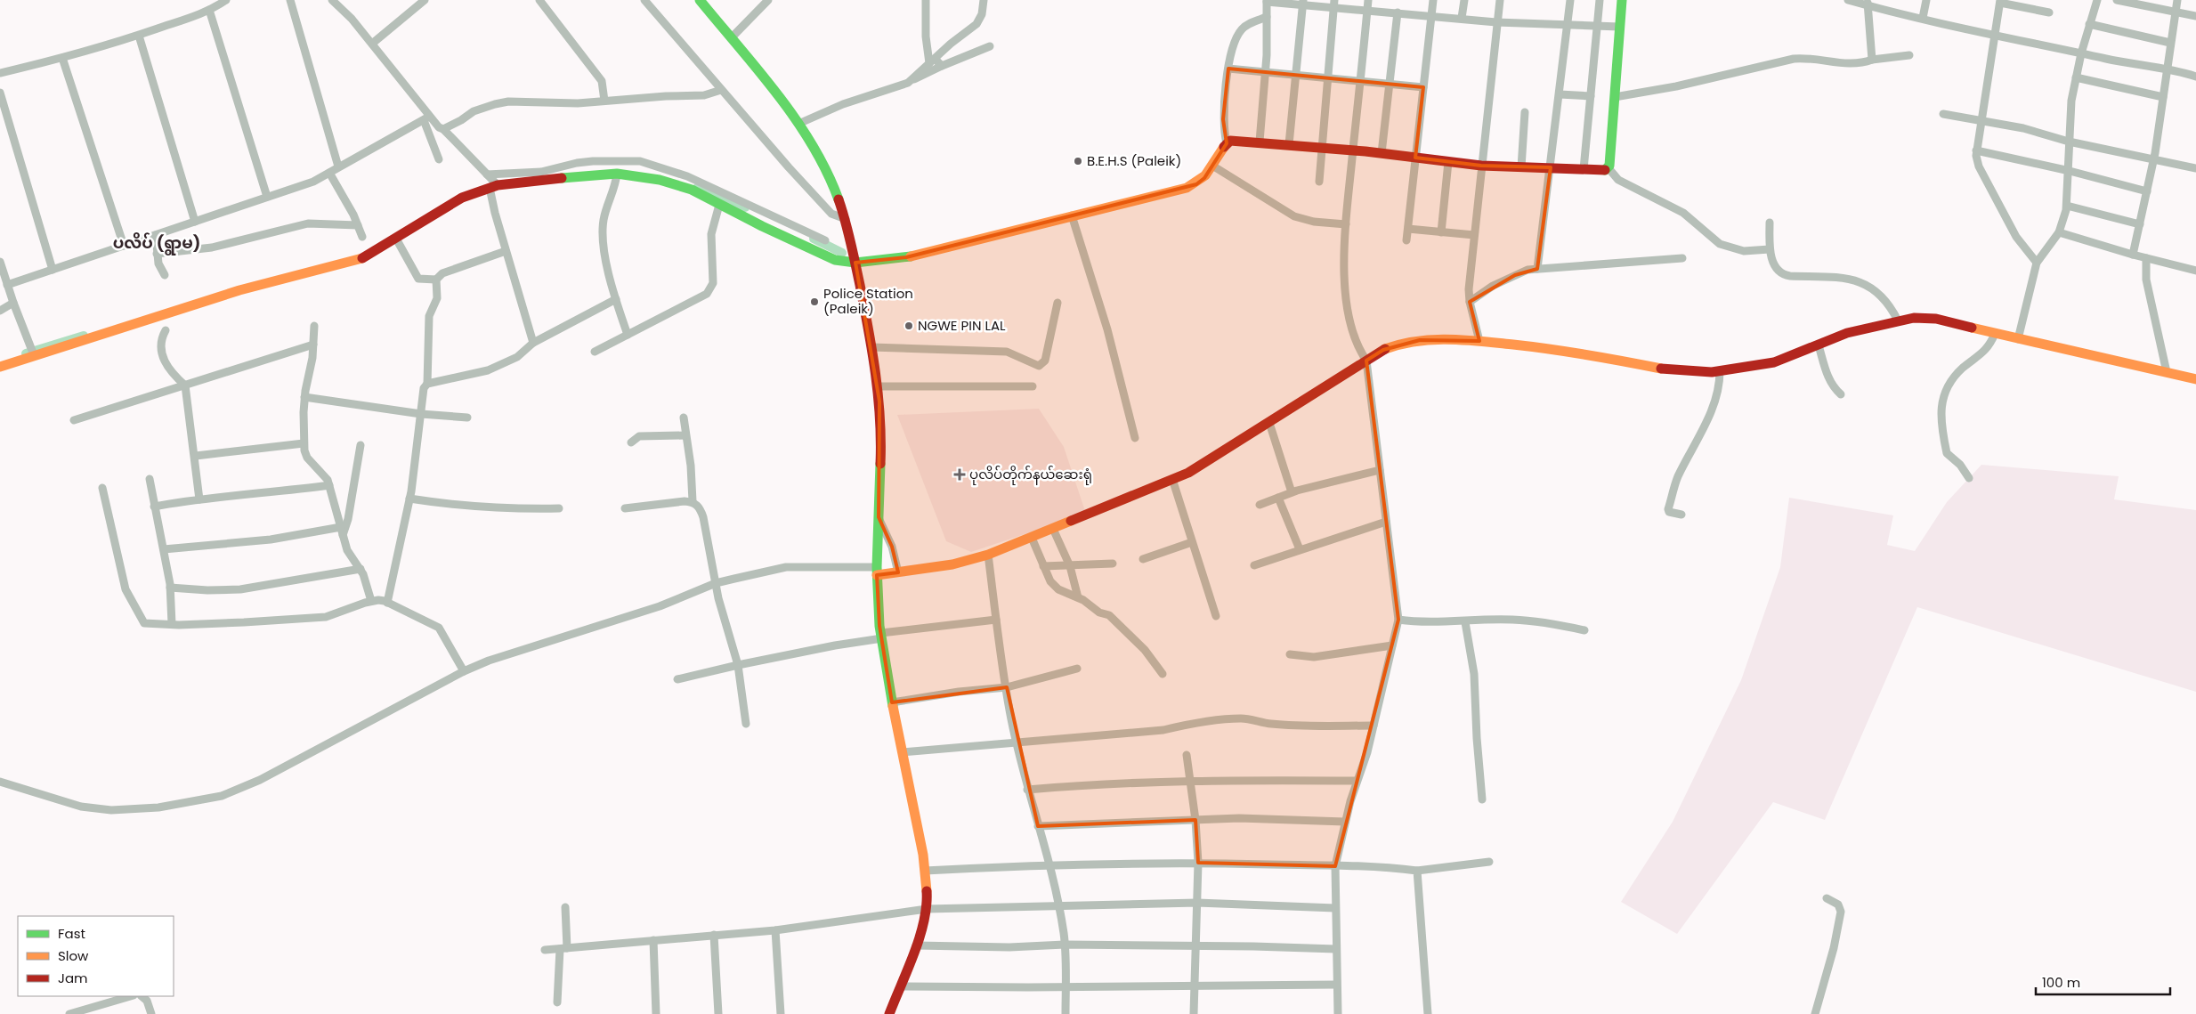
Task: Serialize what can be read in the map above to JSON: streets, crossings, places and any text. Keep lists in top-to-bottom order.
{
  "districts": ["ပလိပ် (ရွာမ)"],
  "places": {
    "other": ["B.E.H.S (Paleik)", "Police Station (Paleik)", "NGWE PIN LAL"],
    "health": ["ပုလိပ်တိုက်နယ်ဆေးရုံ"]
  },
  "legend": ["Fast", "Slow", "Jam"],
  "scale_bar": "100 m"
}
